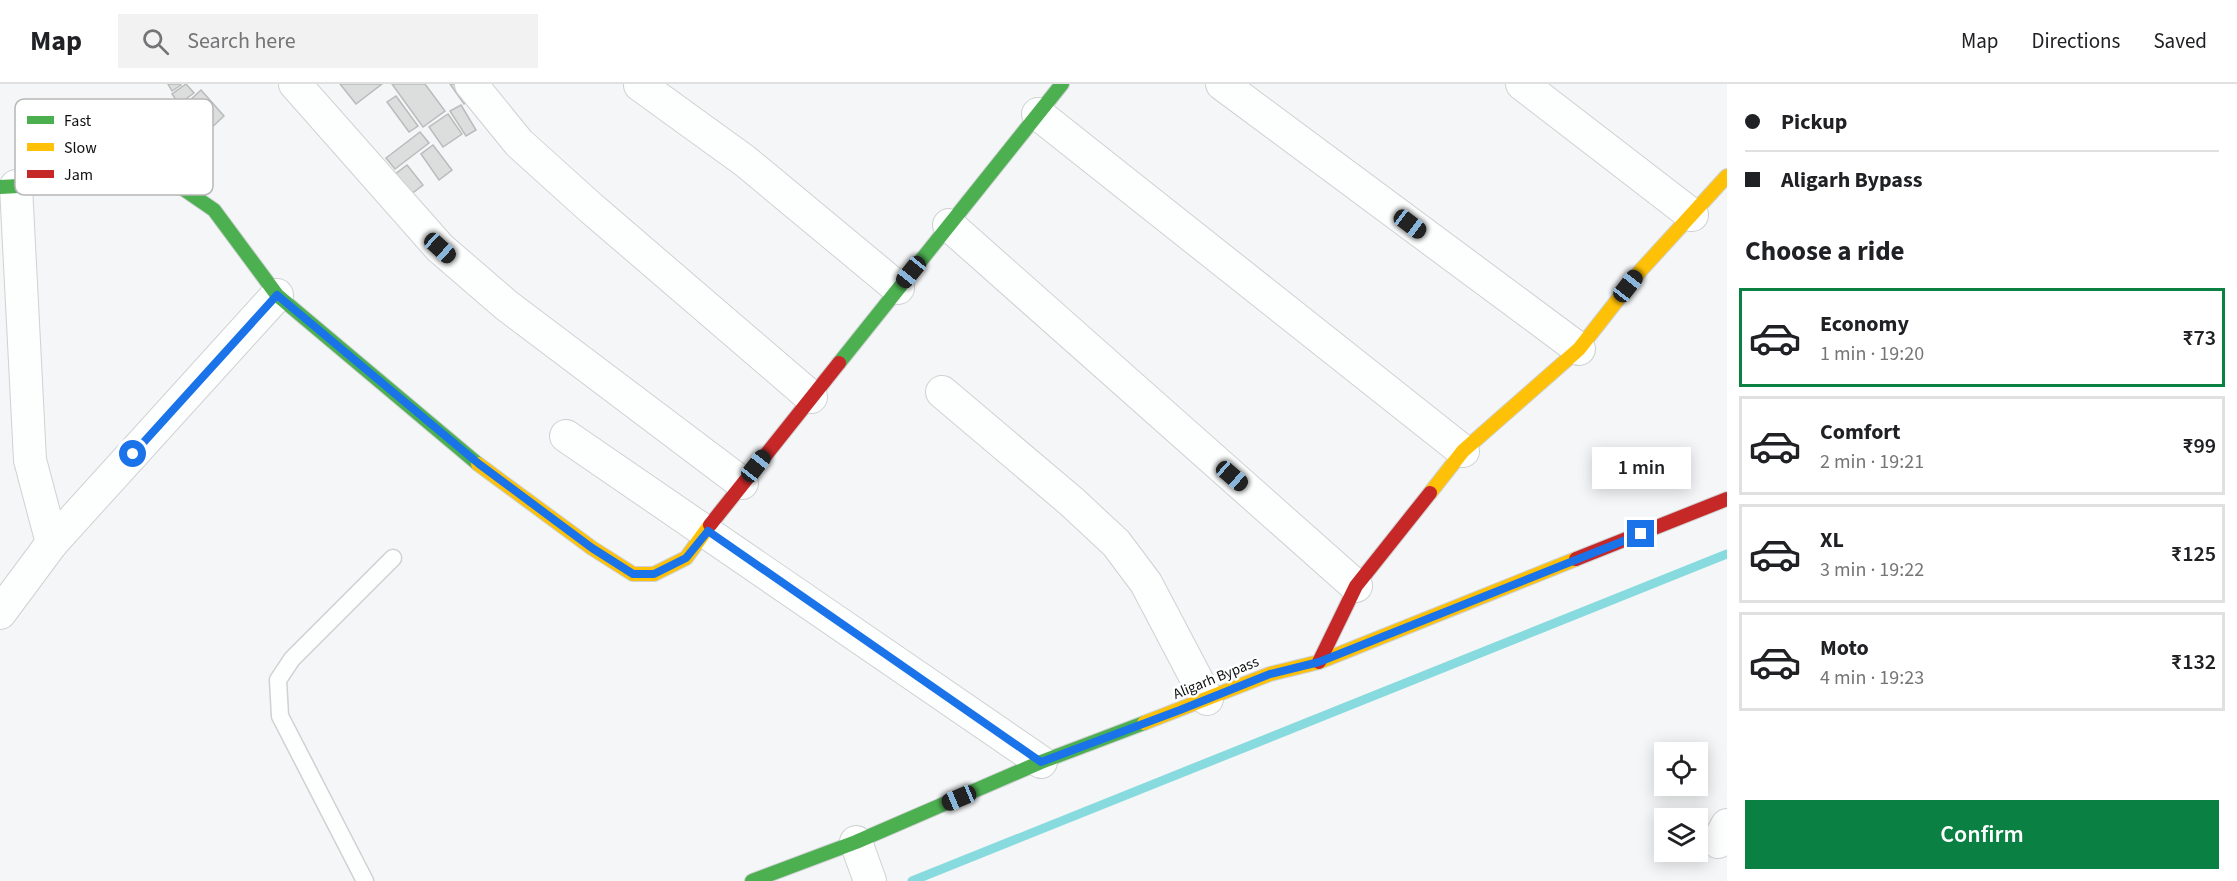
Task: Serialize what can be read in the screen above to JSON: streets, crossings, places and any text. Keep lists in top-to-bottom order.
{
  "streets": {
    "street": ["Aligarh Bypass"]
  },
  "legend": ["Fast", "Slow", "Jam"],
  "page": {
    "header": "Map",
    "search": "Search here",
    "nav": ["Map", "Directions", "Saved"],
    "banner": ["Pickup", "Aligarh Bypass"],
    "heading": "Choose a ride",
    "list": [
      {
        "name": "Economy",
        "note": "1 min · 19:20",
        "value": "₹73"
      },
      {
        "name": "Comfort",
        "note": "2 min · 19:21",
        "value": "₹99"
      },
      {
        "name": "XL",
        "note": "3 min · 19:22",
        "value": "₹125"
      },
      {
        "name": "Moto",
        "note": "4 min · 19:23",
        "value": "₹132"
      }
    ],
    "bubble": "1 min",
    "buttons": "Confirm"
  }
}
